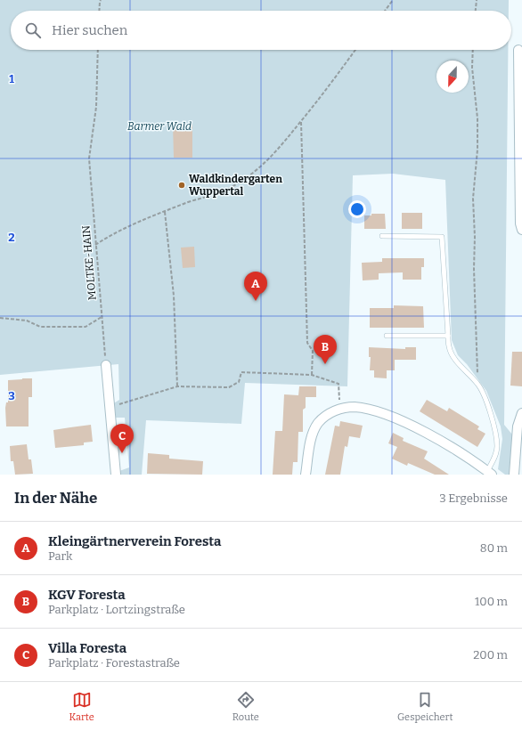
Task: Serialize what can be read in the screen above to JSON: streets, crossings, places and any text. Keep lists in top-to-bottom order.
{
  "streets": {
    "path": ["MOLTKE-HAIN"]
  },
  "parks": ["Barmer Wald"],
  "places": ["Waldkindergarten Wuppertal"],
  "north": "bottom",
  "page": {
    "search": "Hier suchen",
    "pins": ["A", "B", "C"],
    "heading": ["In der Nähe", "3 Ergebnisse"],
    "list": [
      {
        "mark": "A",
        "name": "Kleingärtnerverein Foresta",
        "note": "Park",
        "value": "80 m"
      },
      {
        "mark": "B",
        "name": "KGV Foresta",
        "note": "Parkplatz · Lortzingstraße",
        "value": "100 m"
      },
      {
        "mark": "C",
        "name": "Villa Foresta",
        "note": "Parkplatz · Forestastraße",
        "value": "200 m"
      }
    ],
    "nav": ["Karte", "Route", "Gespeichert"]
  },
  "grid": {
    "rows": ["1", "2", "3"]
  }
}
